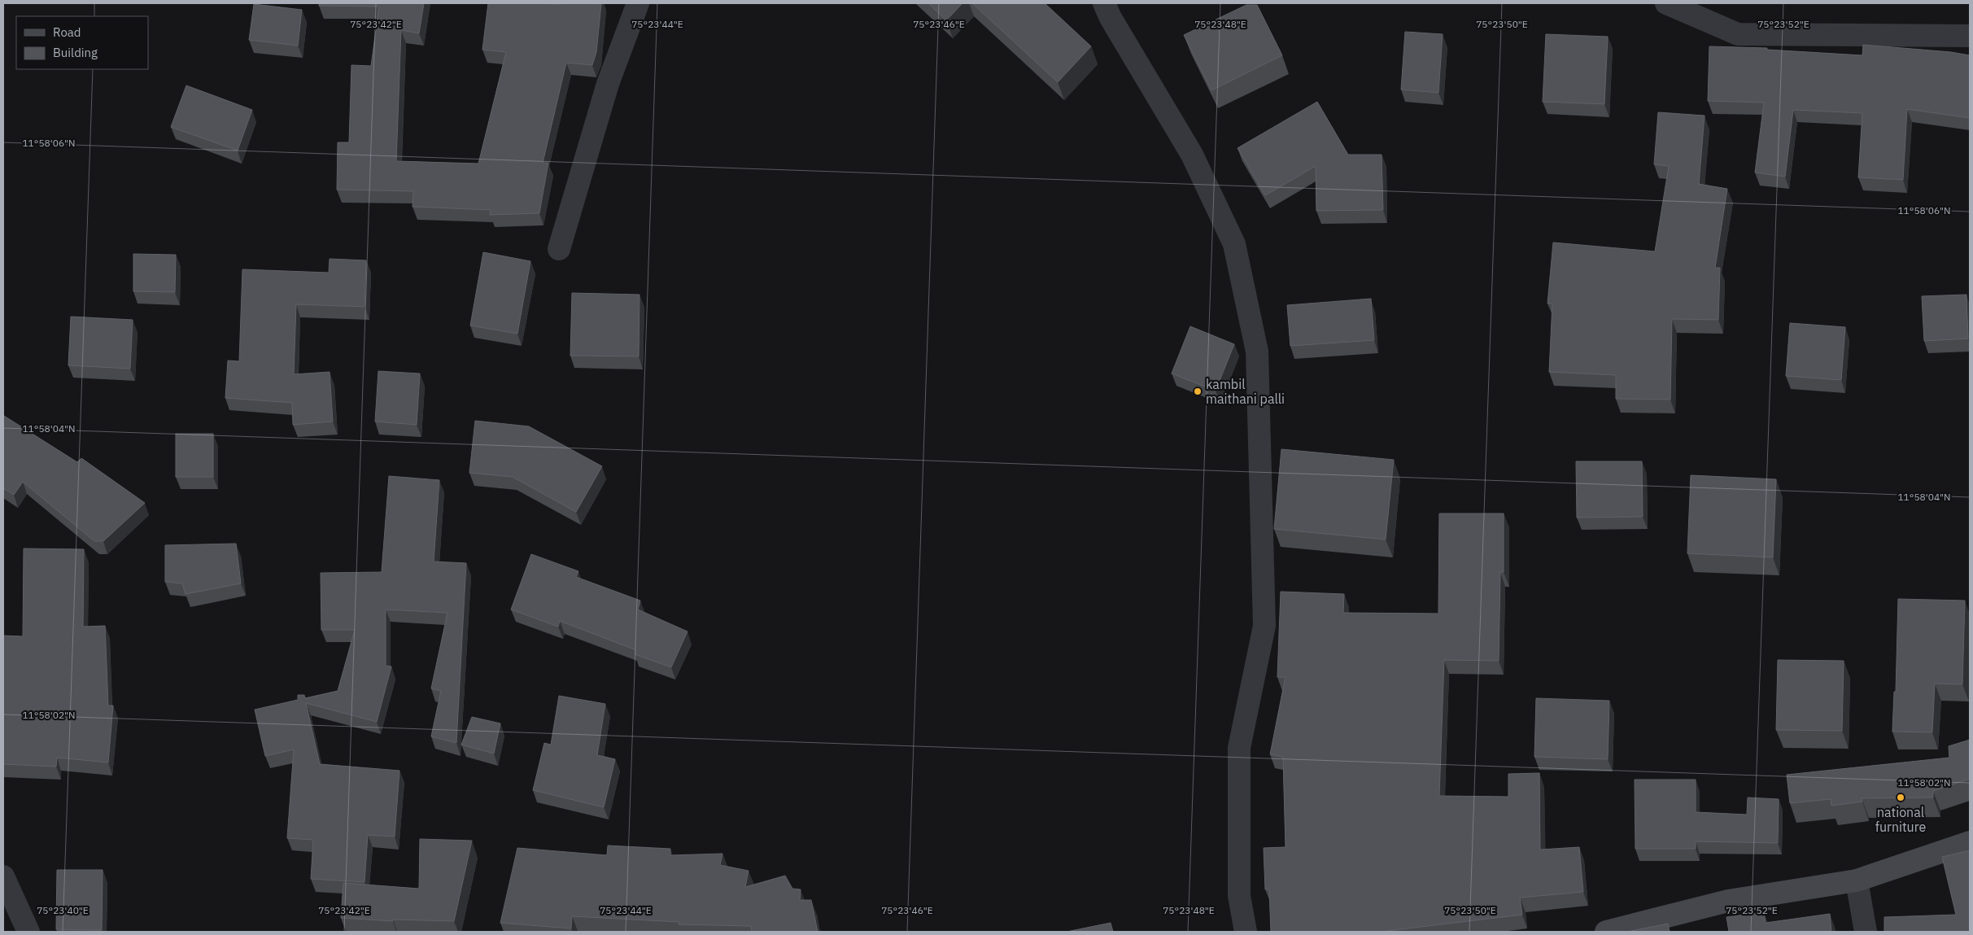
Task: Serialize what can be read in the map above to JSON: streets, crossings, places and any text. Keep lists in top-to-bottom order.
{
  "places": ["kambil maithani palli", "national furniture"],
  "legend": ["Road", "Building"],
  "coordinates": [
    "75°23'42\"E",
    "75°23'44\"E",
    "75°23'46\"E",
    "75°23'48\"E",
    "75°23'50\"E",
    "75°23'52\"E",
    "11°58'06\"N",
    "11°58'04\"N",
    "11°58'02\"N",
    "75°23'40\"E"
  ]
}
